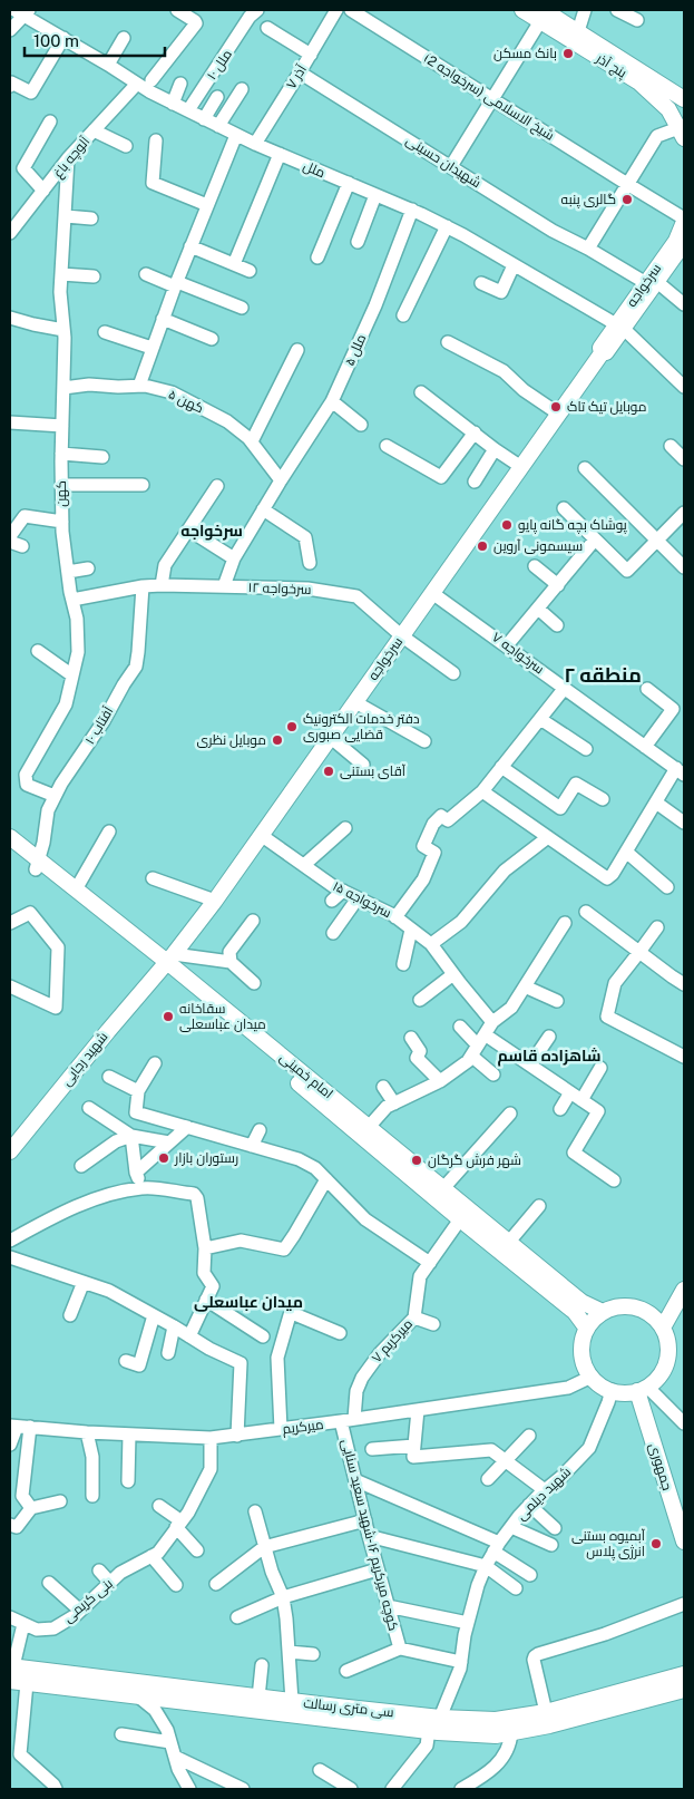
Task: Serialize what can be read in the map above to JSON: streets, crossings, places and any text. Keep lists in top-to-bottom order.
{
  "streets": {
    "main road": [
      "پنج آذر",
      "سرخواجه",
      "شهید رجایی",
      "امام خمینی",
      "جمهوری",
      "سی متری رسالت"
    ],
    "street": [
      "۱۰ ملل",
      "آذر ۷",
      "شیخ الاسلامی (سرخواجه 2)",
      "آلوچه باغ",
      "شهیدان حسینی",
      "ملل",
      "ملل ۵",
      "۵ کهن",
      "کهن",
      "۱۲ سرخواجه",
      "سرخواجه ۷",
      "۱۰ آفتاب",
      "سرخواجه ۱۵",
      "۷ میرکریم",
      "میرکریم",
      "شهید دیلمی",
      "کوچه میرکریم ۱۶-شهید سعید سنایی",
      "بنی کریمی"
    ]
  },
  "crossings": [
    ["۱۰ ملل", "ملل"],
    ["آذر ۷", "شهیدان حسینی"],
    ["آذر ۷", "ملل"],
    ["شیخ الاسلامی (سرخواجه 2)", "سرخواجه"],
    ["آلوچه باغ", "ملل"],
    ["آلوچه باغ", "کهن"],
    ["شهیدان حسینی", "سرخواجه"],
    ["ملل", "سرخواجه"],
    ["ملل", "ملل ۵"],
    ["سرخواجه", "۱۲ سرخواجه"],
    ["سرخواجه", "سرخواجه ۷"],
    ["سرخواجه", "سرخواجه ۱۵"],
    ["سرخواجه", "شهید رجایی"],
    ["سرخواجه", "امام خمینی"],
    ["ملل ۵", "۵ کهن"],
    ["ملل ۵", "۱۲ سرخواجه"],
    ["۵ کهن", "کهن"],
    ["کهن", "۱۲ سرخواجه"],
    ["کهن", "۱۰ آفتاب"],
    ["۱۲ سرخواجه", "۱۰ آفتاب"],
    ["۱۰ آفتاب", "امام خمینی"],
    ["شهید رجایی", "امام خمینی"],
    ["امام خمینی", "۷ میرکریم"],
    ["امام خمینی", "میرکریم"],
    ["امام خمینی", "جمهوری"],
    ["امام خمینی", "شهید دیلمی"],
    ["۷ میرکریم", "میرکریم"],
    ["۷ میرکریم", "کوچه میرکریم ۱۶-شهید سعید سنایی"],
    ["میرکریم", "جمهوری"],
    ["میرکریم", "شهید دیلمی"],
    ["میرکریم", "کوچه میرکریم ۱۶-شهید سعید سنایی"],
    ["میرکریم", "بنی کریمی"],
    ["جمهوری", "شهید دیلمی"],
    ["شهید دیلمی", "سی متری رسالت"]
  ],
  "districts": [
    "سرخواجه",
    "منطقه ۲",
    "شاهزاده قاسم",
    "میدان عباسعلی"
  ],
  "places": [
    "بانک مسکن",
    "گالری پنبه",
    "موبایل تیک تاک",
    "پوشاک بچه گانه پایو",
    "سیسمونی آروین",
    "دفتر خدمات الکترونیک قضایی صبوری",
    "موبایل نظری",
    "آقای بستنی",
    "سقاخانه میدان عباسعلی",
    "رستوران بازار",
    "شهر فرش گرگان",
    "آبمیوه بستنی انرژی پلاس"
  ],
  "scale_bar": "100 m"
}
